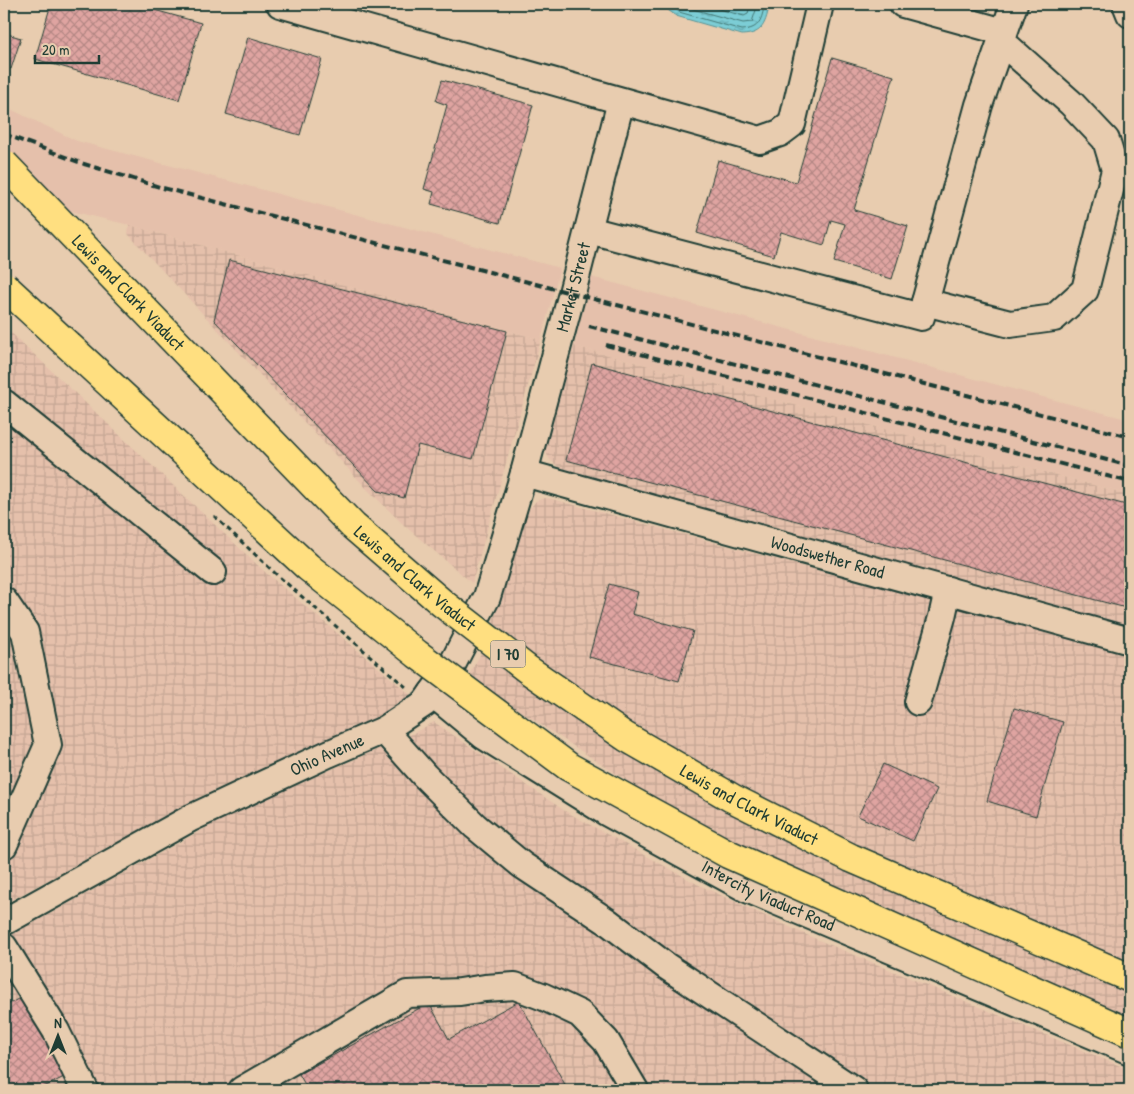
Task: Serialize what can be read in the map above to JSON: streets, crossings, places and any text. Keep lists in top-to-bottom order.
{
  "streets": {
    "highway": ["Lewis and Clark Viaduct", "I 70"],
    "street": [
      "Market Street",
      "Woodswether Road",
      "Ohio Avenue",
      "Intercity Viaduct Road"
    ]
  },
  "crossings": [
    ["Market Street", "Woodswether Road"],
    ["Market Street", "Ohio Avenue"],
    ["Woodswether Road", "Ohio Avenue"],
    ["Ohio Avenue", "Intercity Viaduct Road"]
  ],
  "scale_bar": "20 m",
  "north": "top"
}
